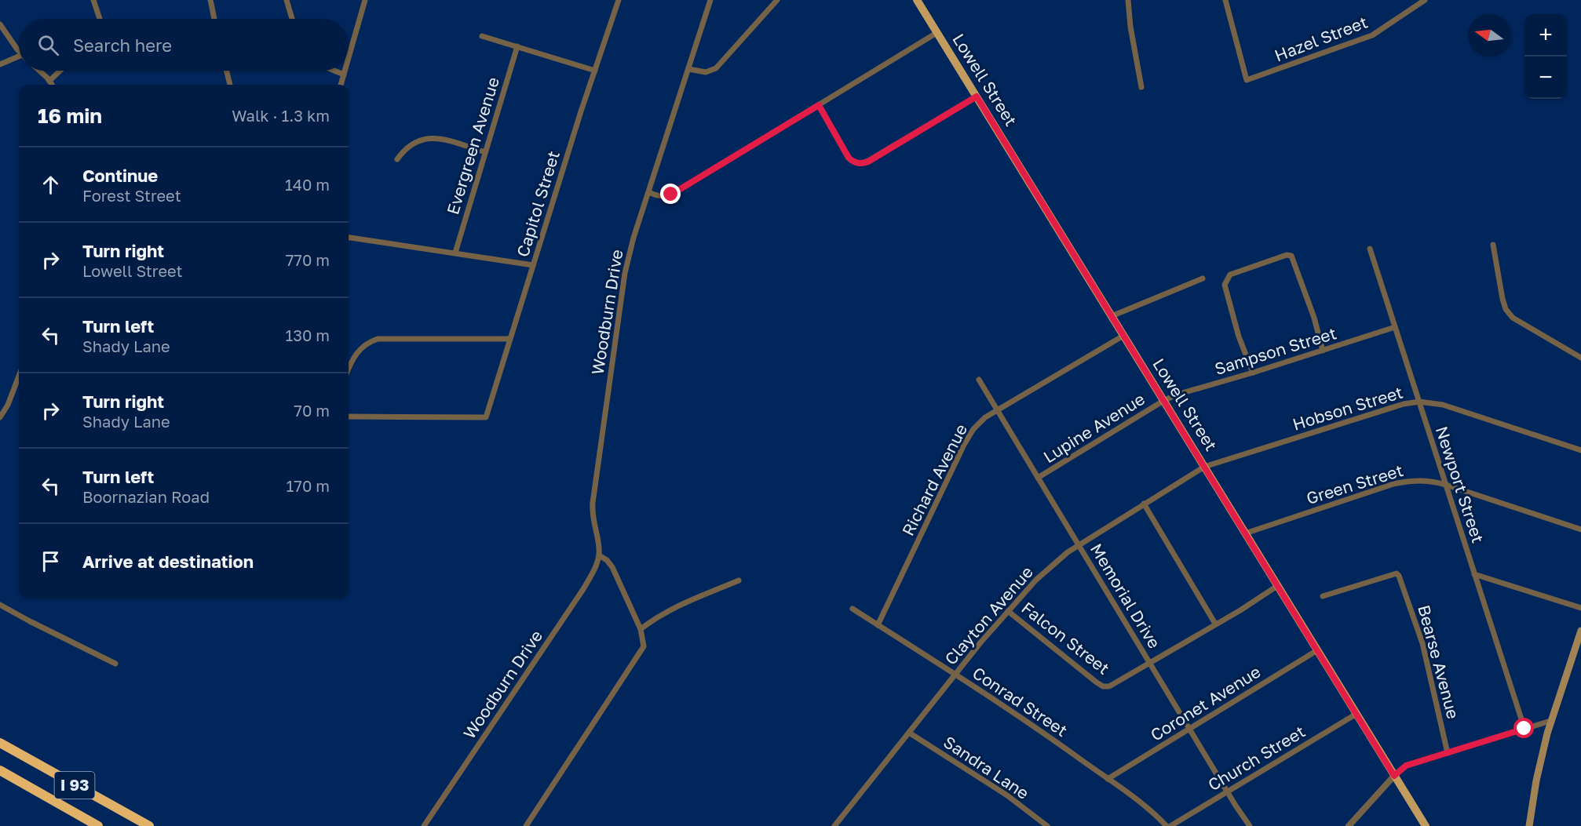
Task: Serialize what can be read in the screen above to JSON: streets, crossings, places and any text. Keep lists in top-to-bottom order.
{
  "streets": {
    "highway": ["I 93"],
    "main road": ["Lowell Street"],
    "street": [
      "Hazel Street",
      "Evergreen Avenue",
      "Capitol Street",
      "Woodburn Drive",
      "Sampson Street",
      "Hobson Street",
      "Lupine Avenue",
      "Richard Avenue",
      "Green Street",
      "Newport Street",
      "Memorial Drive",
      "Clayton Avenue",
      "Falcon Street",
      "Bearse Avenue",
      "Conrad Street",
      "Coronet Avenue",
      "Church Street",
      "Sandra Lane"
    ]
  },
  "crossings": [
    ["Lowell Street", "Sampson Street"],
    ["Lowell Street", "Hobson Street"],
    ["Lowell Street", "Lupine Avenue"],
    ["Lowell Street", "Richard Avenue"],
    ["Lowell Street", "Green Street"],
    ["Lowell Street", "Clayton Avenue"],
    ["Lowell Street", "Falcon Street"],
    ["Lowell Street", "Coronet Avenue"],
    ["Lowell Street", "Church Street"],
    ["Sampson Street", "Lupine Avenue"],
    ["Sampson Street", "Newport Street"],
    ["Hobson Street", "Newport Street"],
    ["Hobson Street", "Clayton Avenue"],
    ["Lupine Avenue", "Memorial Drive"],
    ["Richard Avenue", "Memorial Drive"],
    ["Richard Avenue", "Conrad Street"],
    ["Green Street", "Newport Street"],
    ["Memorial Drive", "Clayton Avenue"],
    ["Memorial Drive", "Falcon Street"],
    ["Memorial Drive", "Coronet Avenue"],
    ["Memorial Drive", "Church Street"],
    ["Clayton Avenue", "Falcon Street"],
    ["Clayton Avenue", "Conrad Street"],
    ["Clayton Avenue", "Sandra Lane"],
    ["Conrad Street", "Coronet Avenue"]
  ],
  "north": "left",
  "page": {
    "map_buttons": ["+", "−"],
    "search": "Search here",
    "heading": ["16 min", "Walk · 1.3 km"],
    "list": [
      ["Continue", "Forest Street", "140 m"],
      ["Turn right", "Lowell Street", "770 m"],
      ["Turn left", "Shady Lane", "130 m"],
      ["Turn right", "Shady Lane", "70 m"],
      ["Turn left", "Boornazian Road", "170 m"],
      "Arrive at destination"
    ]
  }
}
